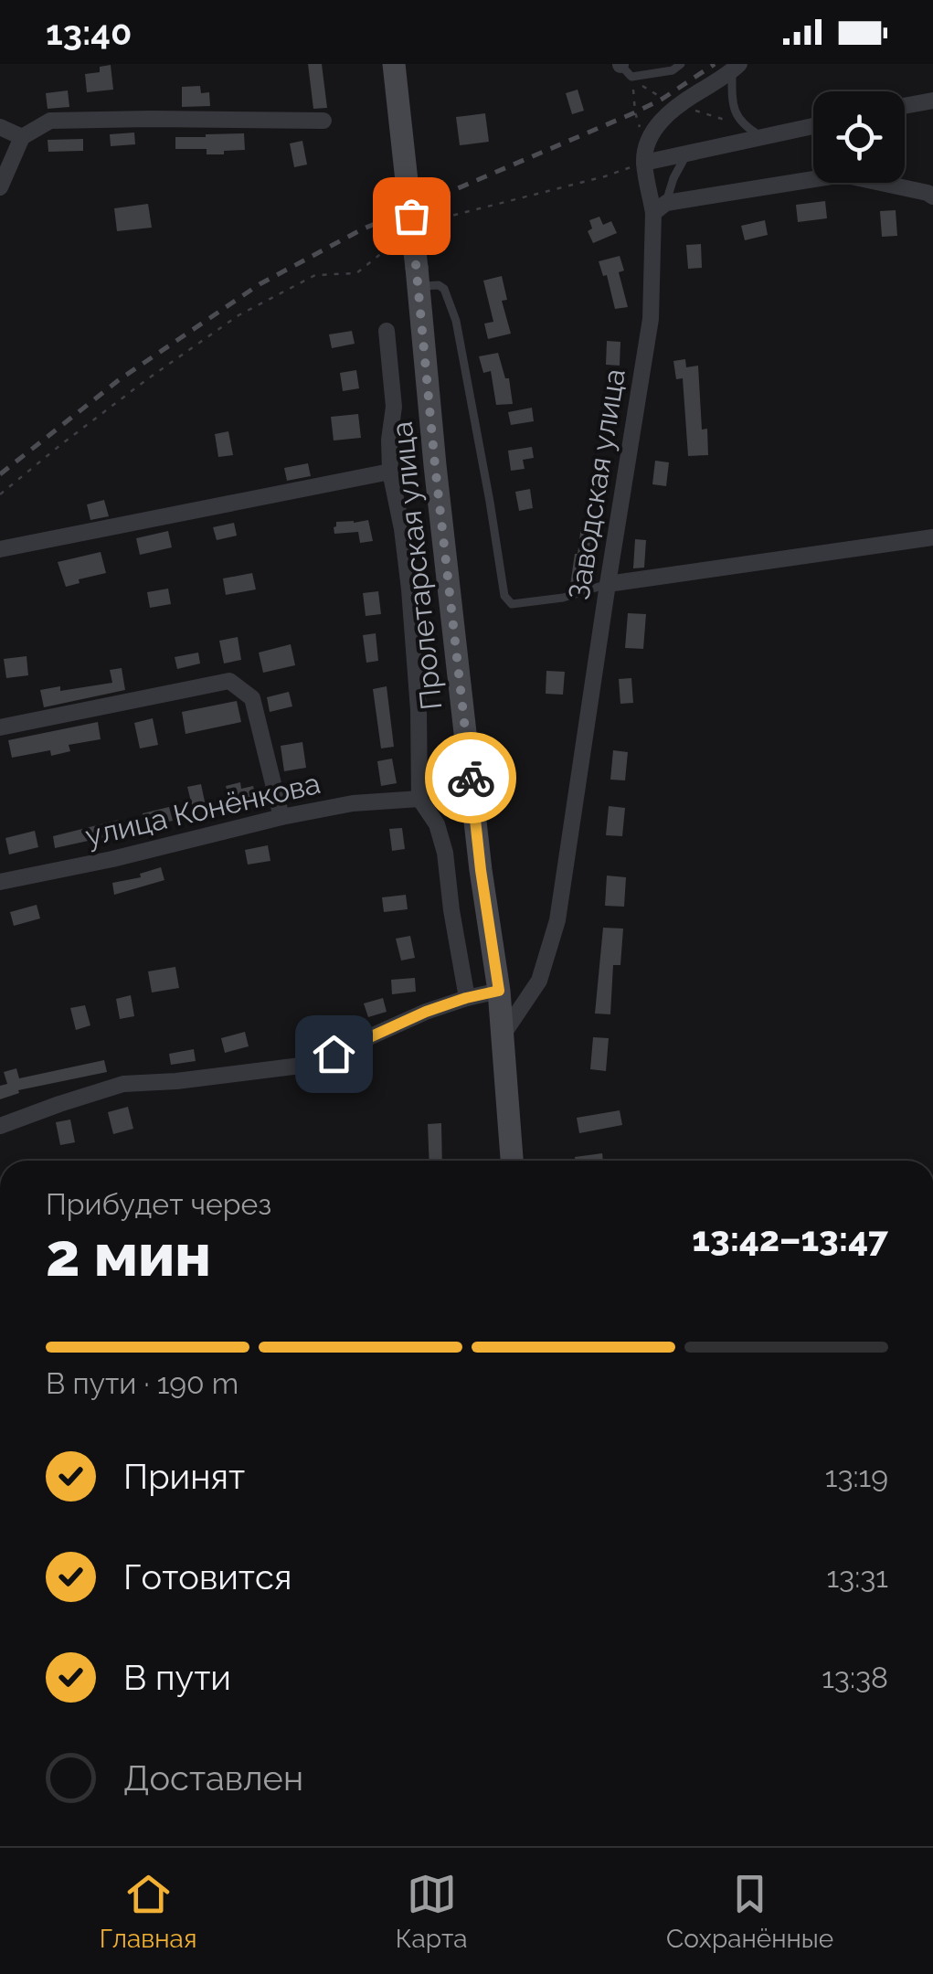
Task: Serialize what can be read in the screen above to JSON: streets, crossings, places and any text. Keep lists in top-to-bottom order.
{
  "streets": {
    "main road": ["Пролетарская улица"],
    "street": ["Заводская улица", "улица Конёнкова"]
  },
  "crossings": [
    ["Заводская улица", "Пролетарская улица"],
    ["Пролетарская улица", "улица Конёнкова"]
  ],
  "page": {
    "status": "13:40",
    "heading": ["2 мин", "Прибудет через", "13:42–13:47"],
    "bar": "В пути · 190 m",
    "list": [
      ["Принят", "13:19"],
      ["Готовится", "13:31"],
      ["В пути", "13:38"],
      "Доставлен"
    ],
    "tabs": ["Главная", "Карта", "Сохранённые"]
  }
}
